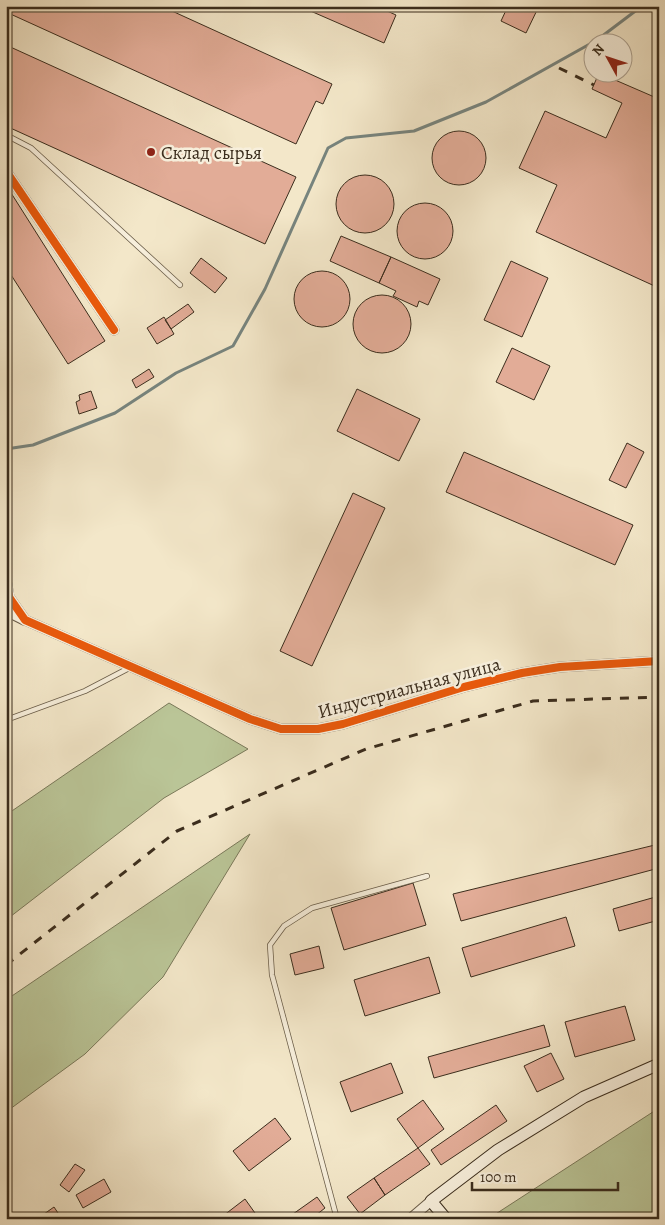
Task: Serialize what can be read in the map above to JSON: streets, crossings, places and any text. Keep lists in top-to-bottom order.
{
  "streets": {
    "street": ["Индустриальная улица"]
  },
  "places": ["Склад сырья"],
  "scale_bar": "100 m",
  "north": "top left"
}
